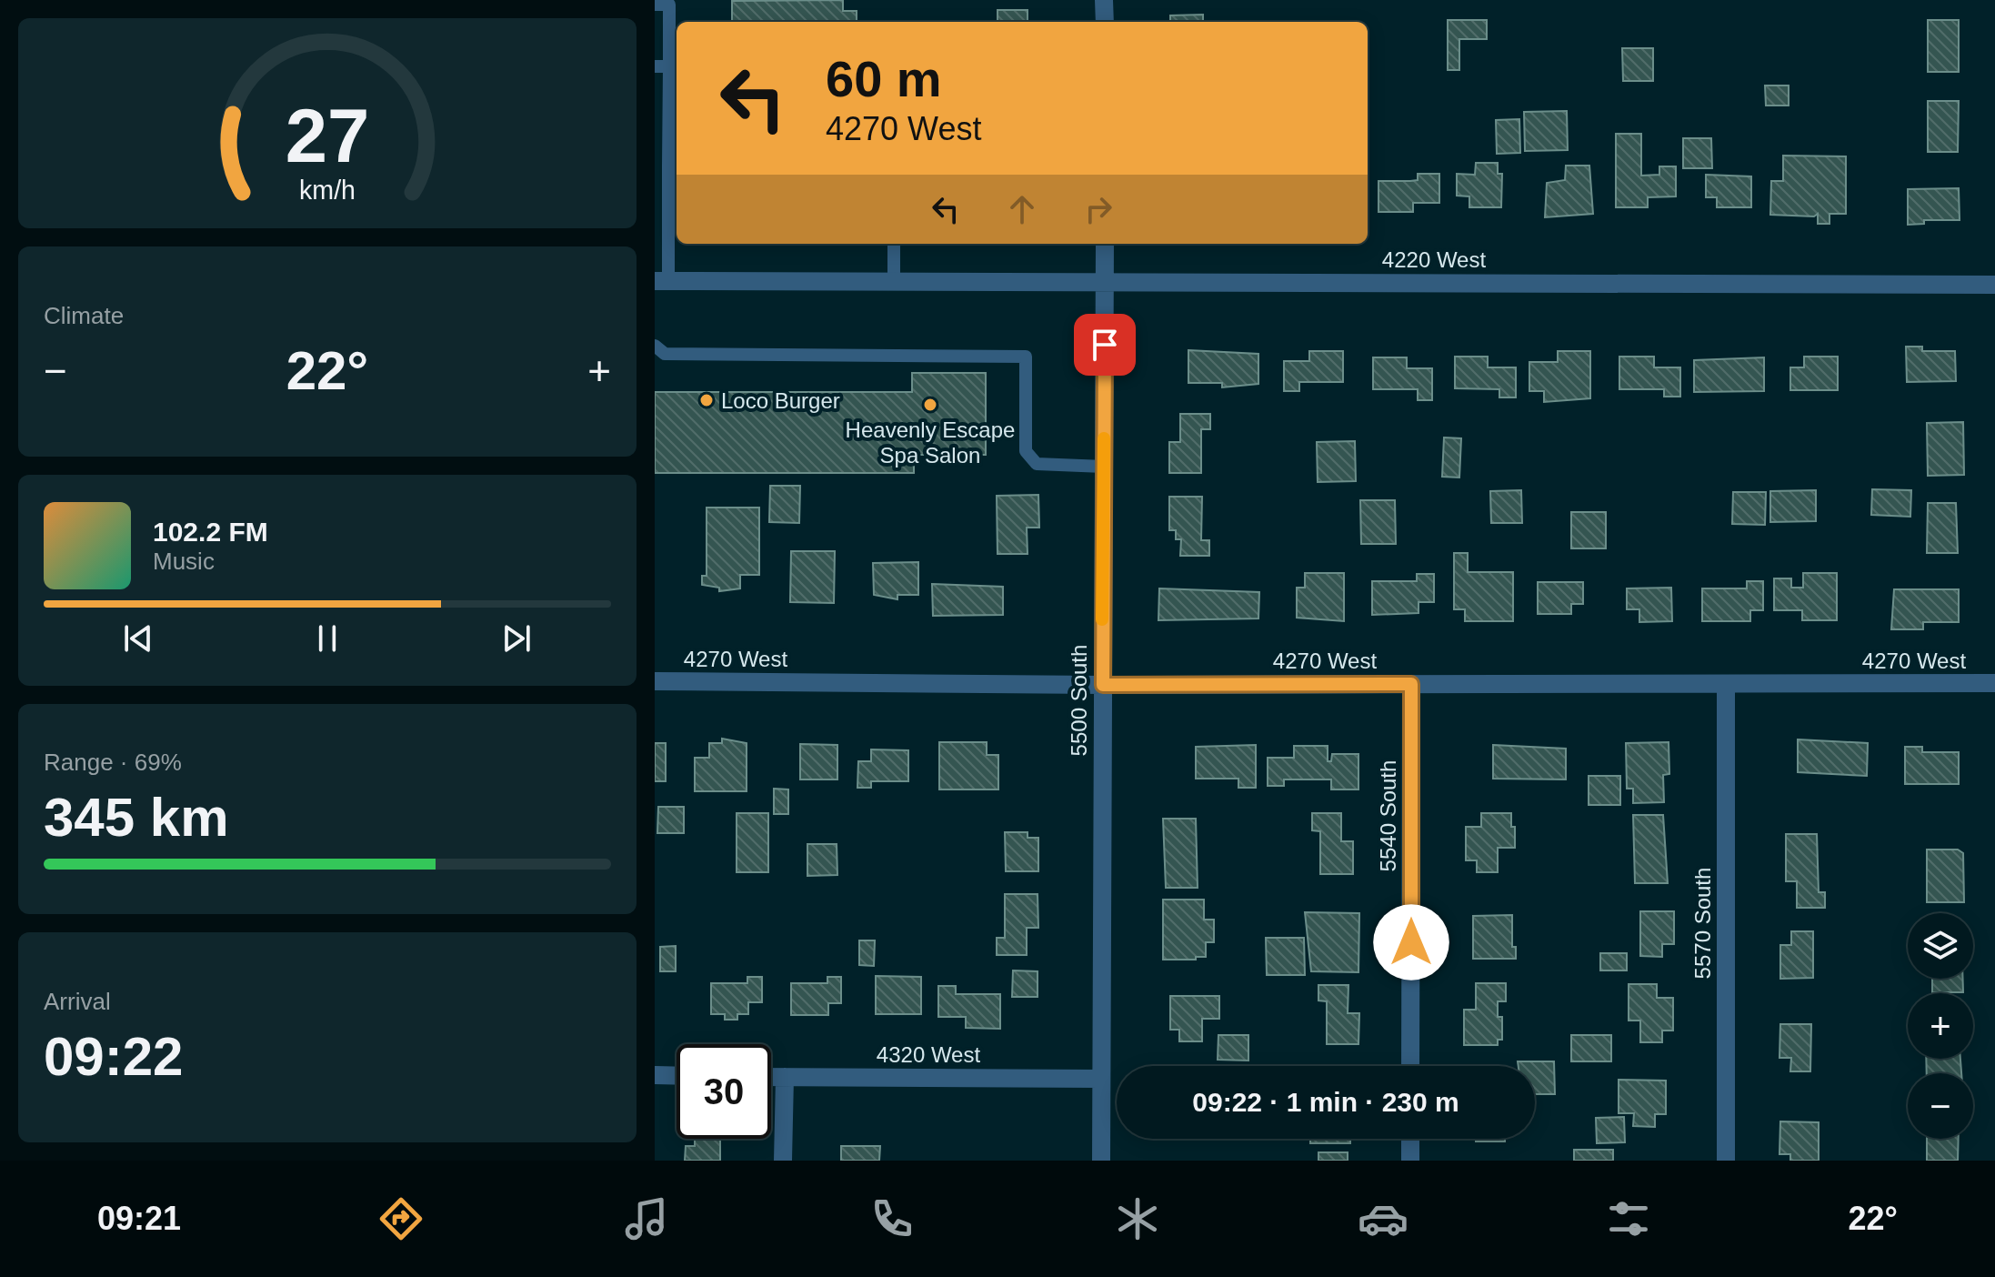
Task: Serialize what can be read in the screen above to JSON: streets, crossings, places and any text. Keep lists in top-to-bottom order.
{
  "streets": {
    "street": [
      "4220 West",
      "4270 West",
      "5500 South",
      "5540 South",
      "5570 South",
      "4320 West"
    ]
  },
  "crossings": [
    ["4220 West", "5500 South"],
    ["4270 West", "5500 South"],
    ["4270 West", "5540 South"],
    ["4270 West", "5570 South"],
    ["5500 South", "4320 West"]
  ],
  "places": ["Loco Burger", "Heavenly Escape Spa Salon"],
  "page": {
    "turn": ["60 m", "4270 West"],
    "tile": [
      "Climate",
      ["Range · 69%", "345 km"],
      ["Arrival", "09:22"]
    ],
    "heat": ["−", "22°", "+"],
    "song": ["102.2 FM", "Music"],
    "map_buttons": ["+", "−"],
    "limit": "30",
    "trip": "09:22 · 1 min · 230 m",
    "tabs": ["09:21", "22°"],
    "gauge": ["27", "km/h"]
  }
}
